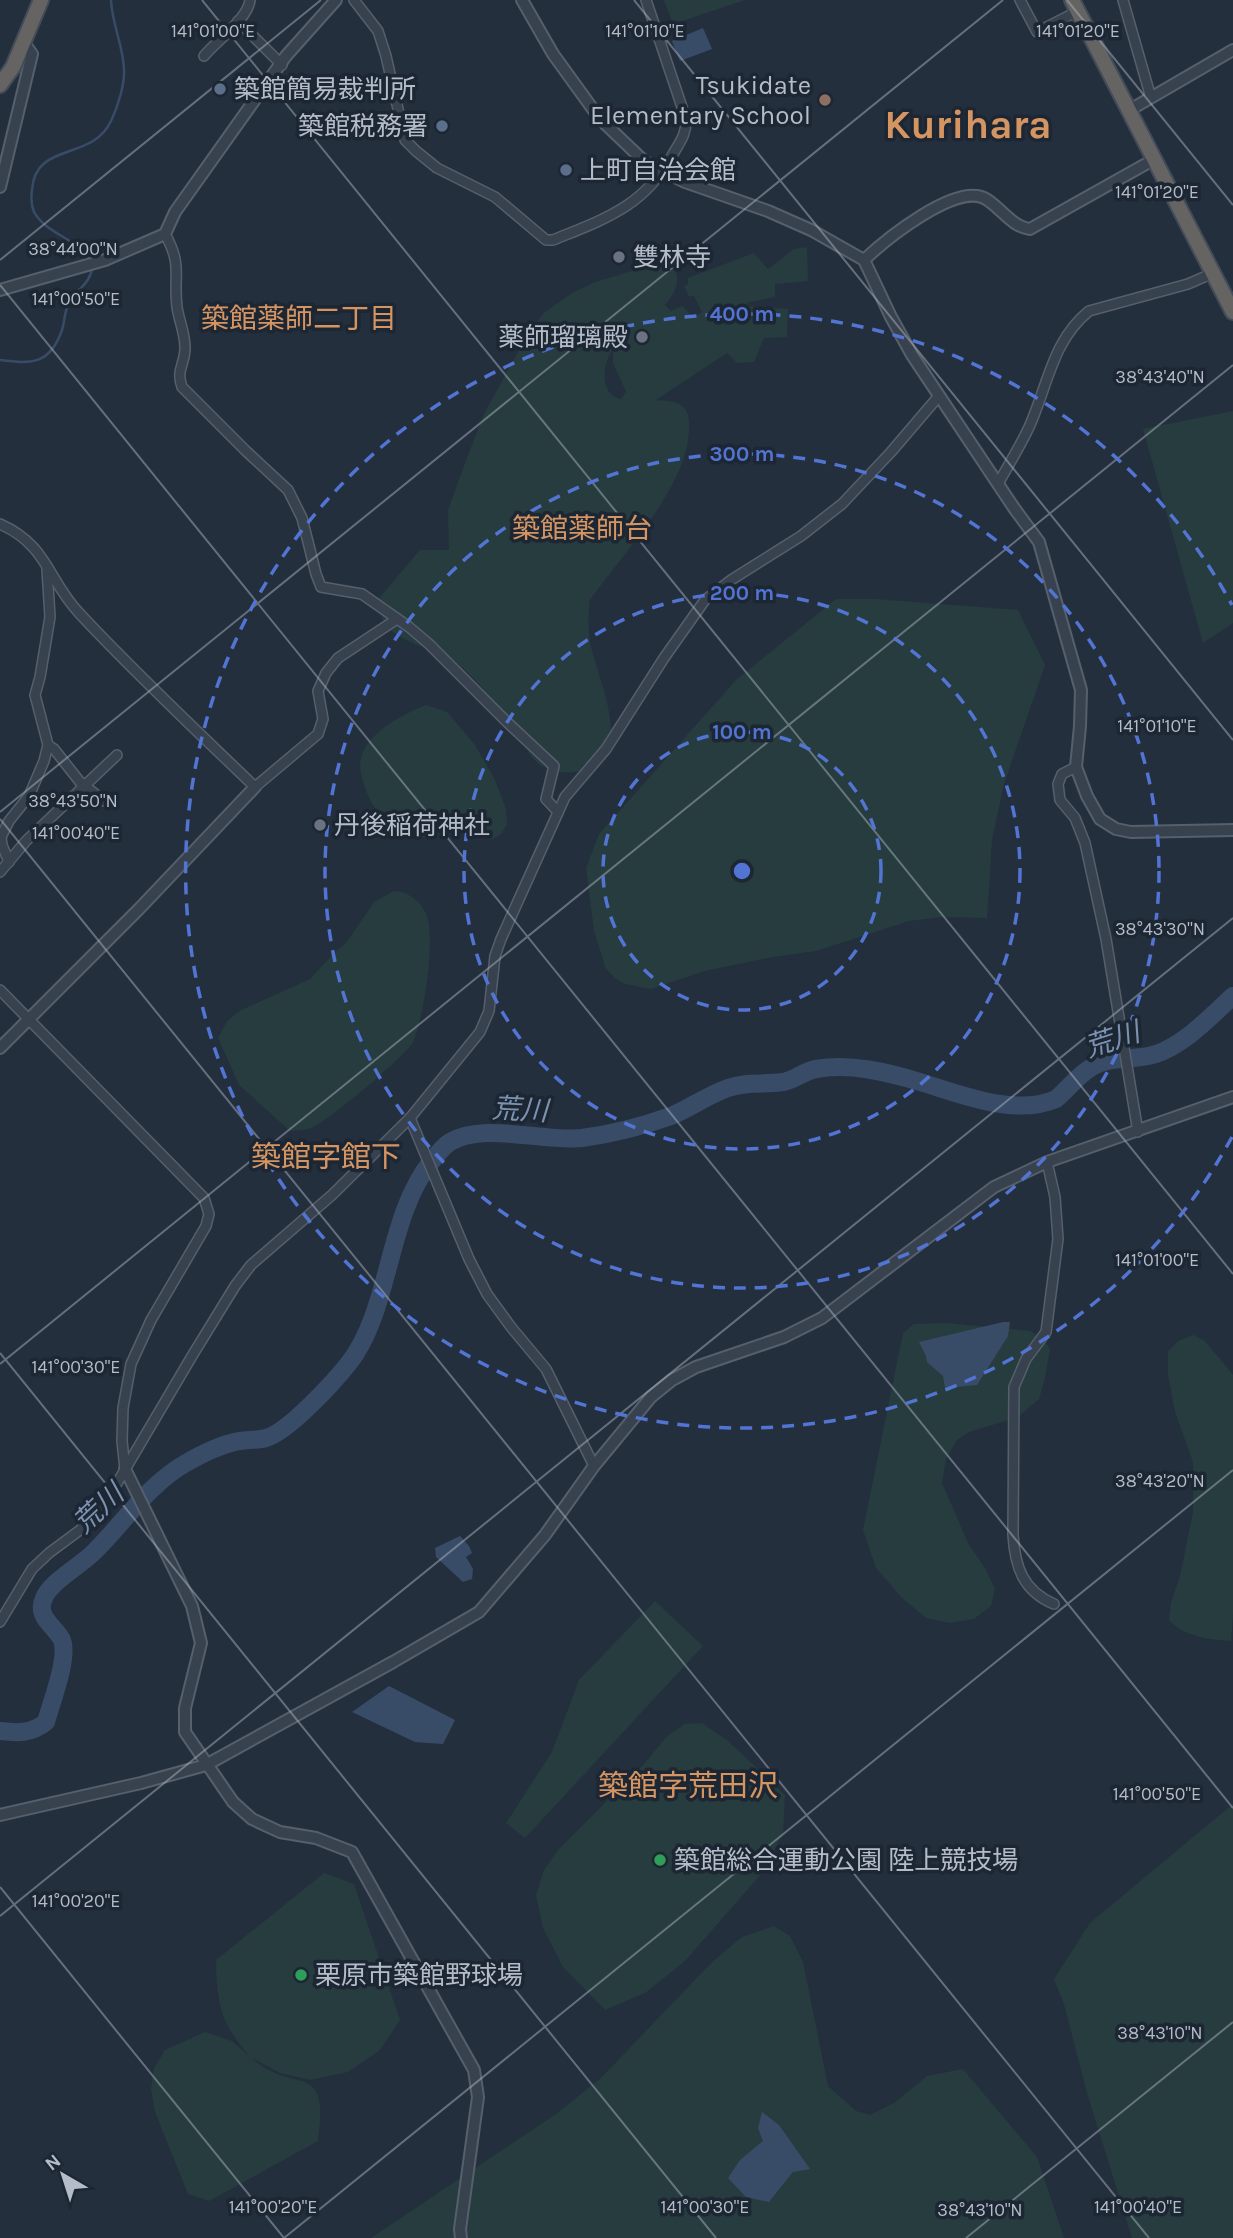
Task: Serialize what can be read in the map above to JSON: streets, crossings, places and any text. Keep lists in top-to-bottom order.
{
  "districts": [
    "Kurihara",
    "築館薬師二丁目",
    "築館薬師台",
    "築館字館下",
    "築館字荒田沢"
  ],
  "water": ["荒川"],
  "places": [
    "築館簡易裁判所",
    "Tsukidate Elementary School",
    "築館税務署",
    "上町自治会館",
    "雙林寺",
    "薬師瑠璃殿",
    "丹後稲荷神社",
    "築館総合運動公園 陸上競技場",
    "栗原市築館野球場"
  ],
  "north": "top left",
  "coordinates": [
    "141°01'10\"E",
    "141°01'20\"E",
    "141°01'00\"E",
    "38°44'00\"N",
    "141°00'50\"E",
    "38°43'40\"N",
    "38°43'50\"N",
    "141°00'40\"E",
    "38°43'30\"N",
    "141°00'30\"E",
    "38°43'20\"N",
    "141°00'20\"E",
    "38°43'10\"N"
  ],
  "rings": [
    "400 m",
    "300 m",
    "200 m",
    "100 m"
  ]
}
